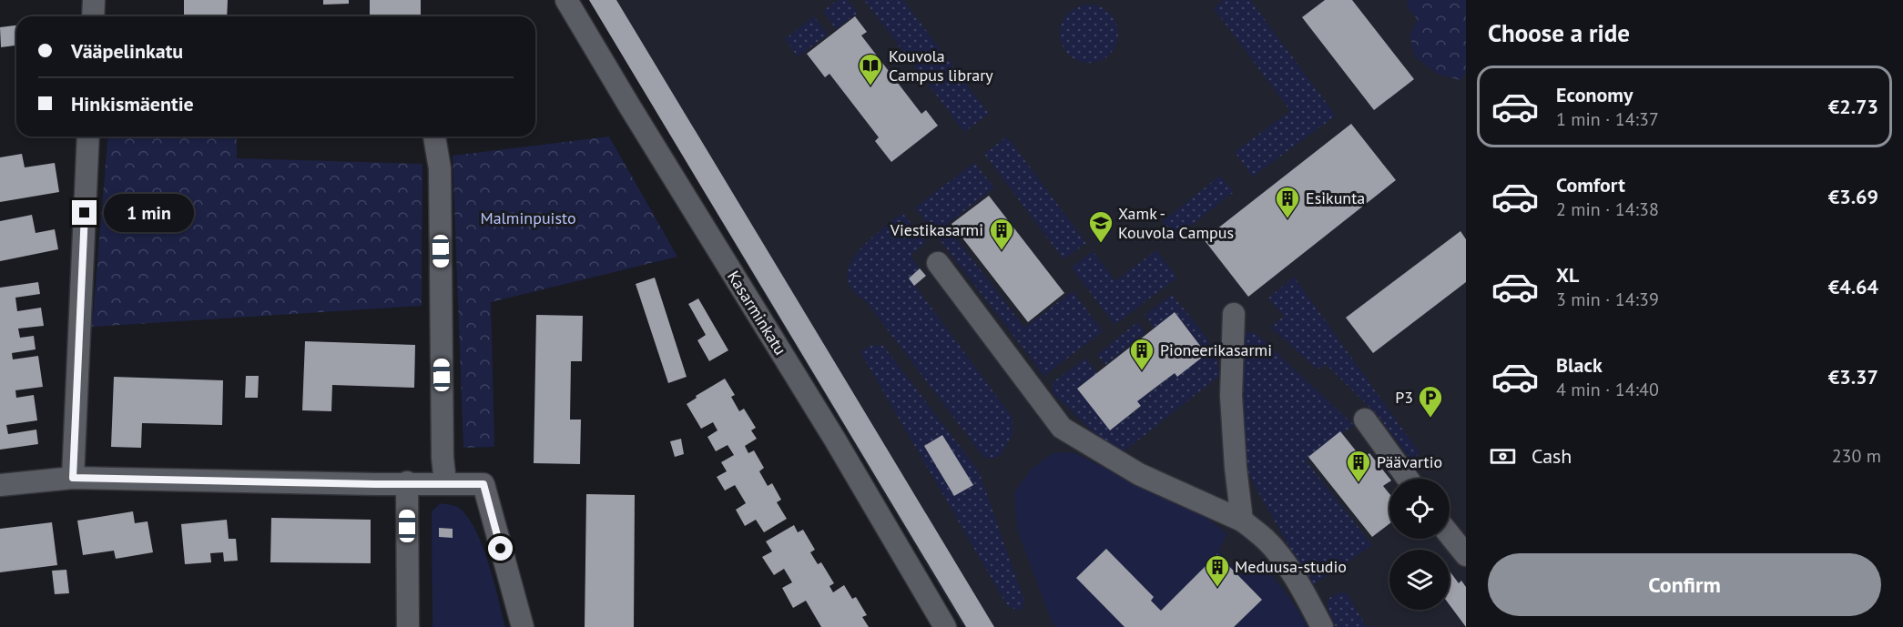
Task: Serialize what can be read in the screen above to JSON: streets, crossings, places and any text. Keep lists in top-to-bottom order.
{
  "streets": {
    "street": ["Kasarminkatu"]
  },
  "parks": ["Malminpuisto"],
  "places": {
    "library": ["Kouvola Campus library"],
    "building": [
      "Esikunta",
      "Viestikasarmi",
      "Pioneerikasarmi",
      "Päävartio",
      "Meduusa-studio"
    ],
    "school or university": ["Xamk - Kouvola Campus"],
    "parking": ["P3"]
  },
  "page": {
    "heading": "Choose a ride",
    "banner": ["Vääpelinkatu", "Hinkismäentie"],
    "list": [
      {
        "name": "Economy",
        "note": "1 min · 14:37",
        "value": "€2.73"
      },
      {
        "name": "Comfort",
        "note": "2 min · 14:38",
        "value": "€3.69"
      },
      {
        "name": "XL",
        "note": "3 min · 14:39",
        "value": "€4.64"
      },
      {
        "name": "Black",
        "note": "4 min · 14:40",
        "value": "€3.37"
      }
    ],
    "bubble": "1 min",
    "pay": ["Cash", "230 m"],
    "buttons": "Confirm"
  }
}
